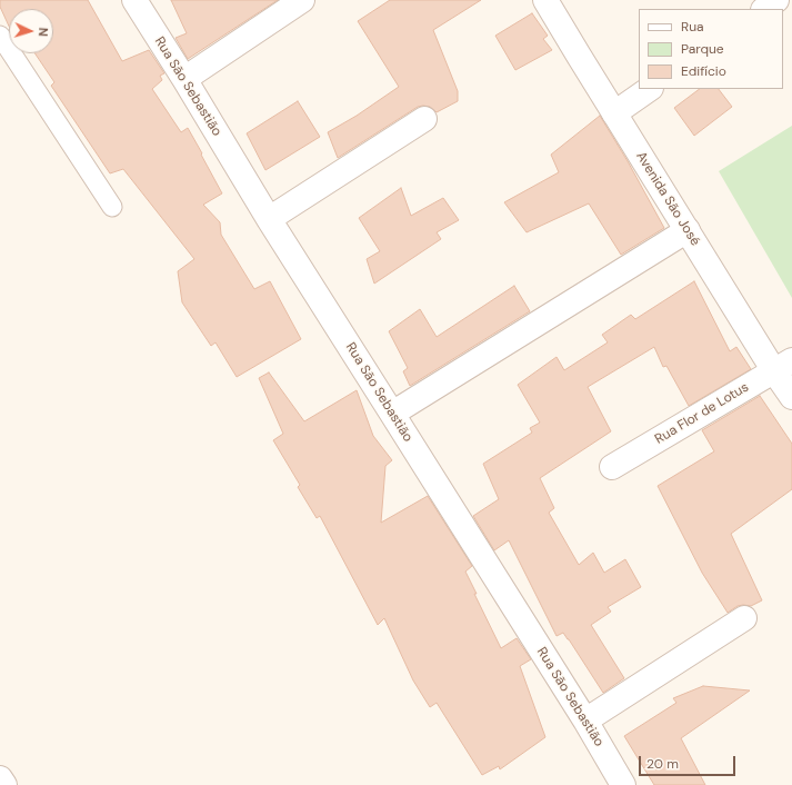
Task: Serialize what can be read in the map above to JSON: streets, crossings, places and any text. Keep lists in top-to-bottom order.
{
  "streets": {
    "street": ["Rua São Sebastião", "Avenida São José", "Rua Flor de Lotus"]
  },
  "crossings": [
    ["Avenida São José", "Rua Flor de Lotus"]
  ],
  "legend": ["Rua", "Parque", "Edifício"],
  "scale_bar": "20 m",
  "north": "right"
}
